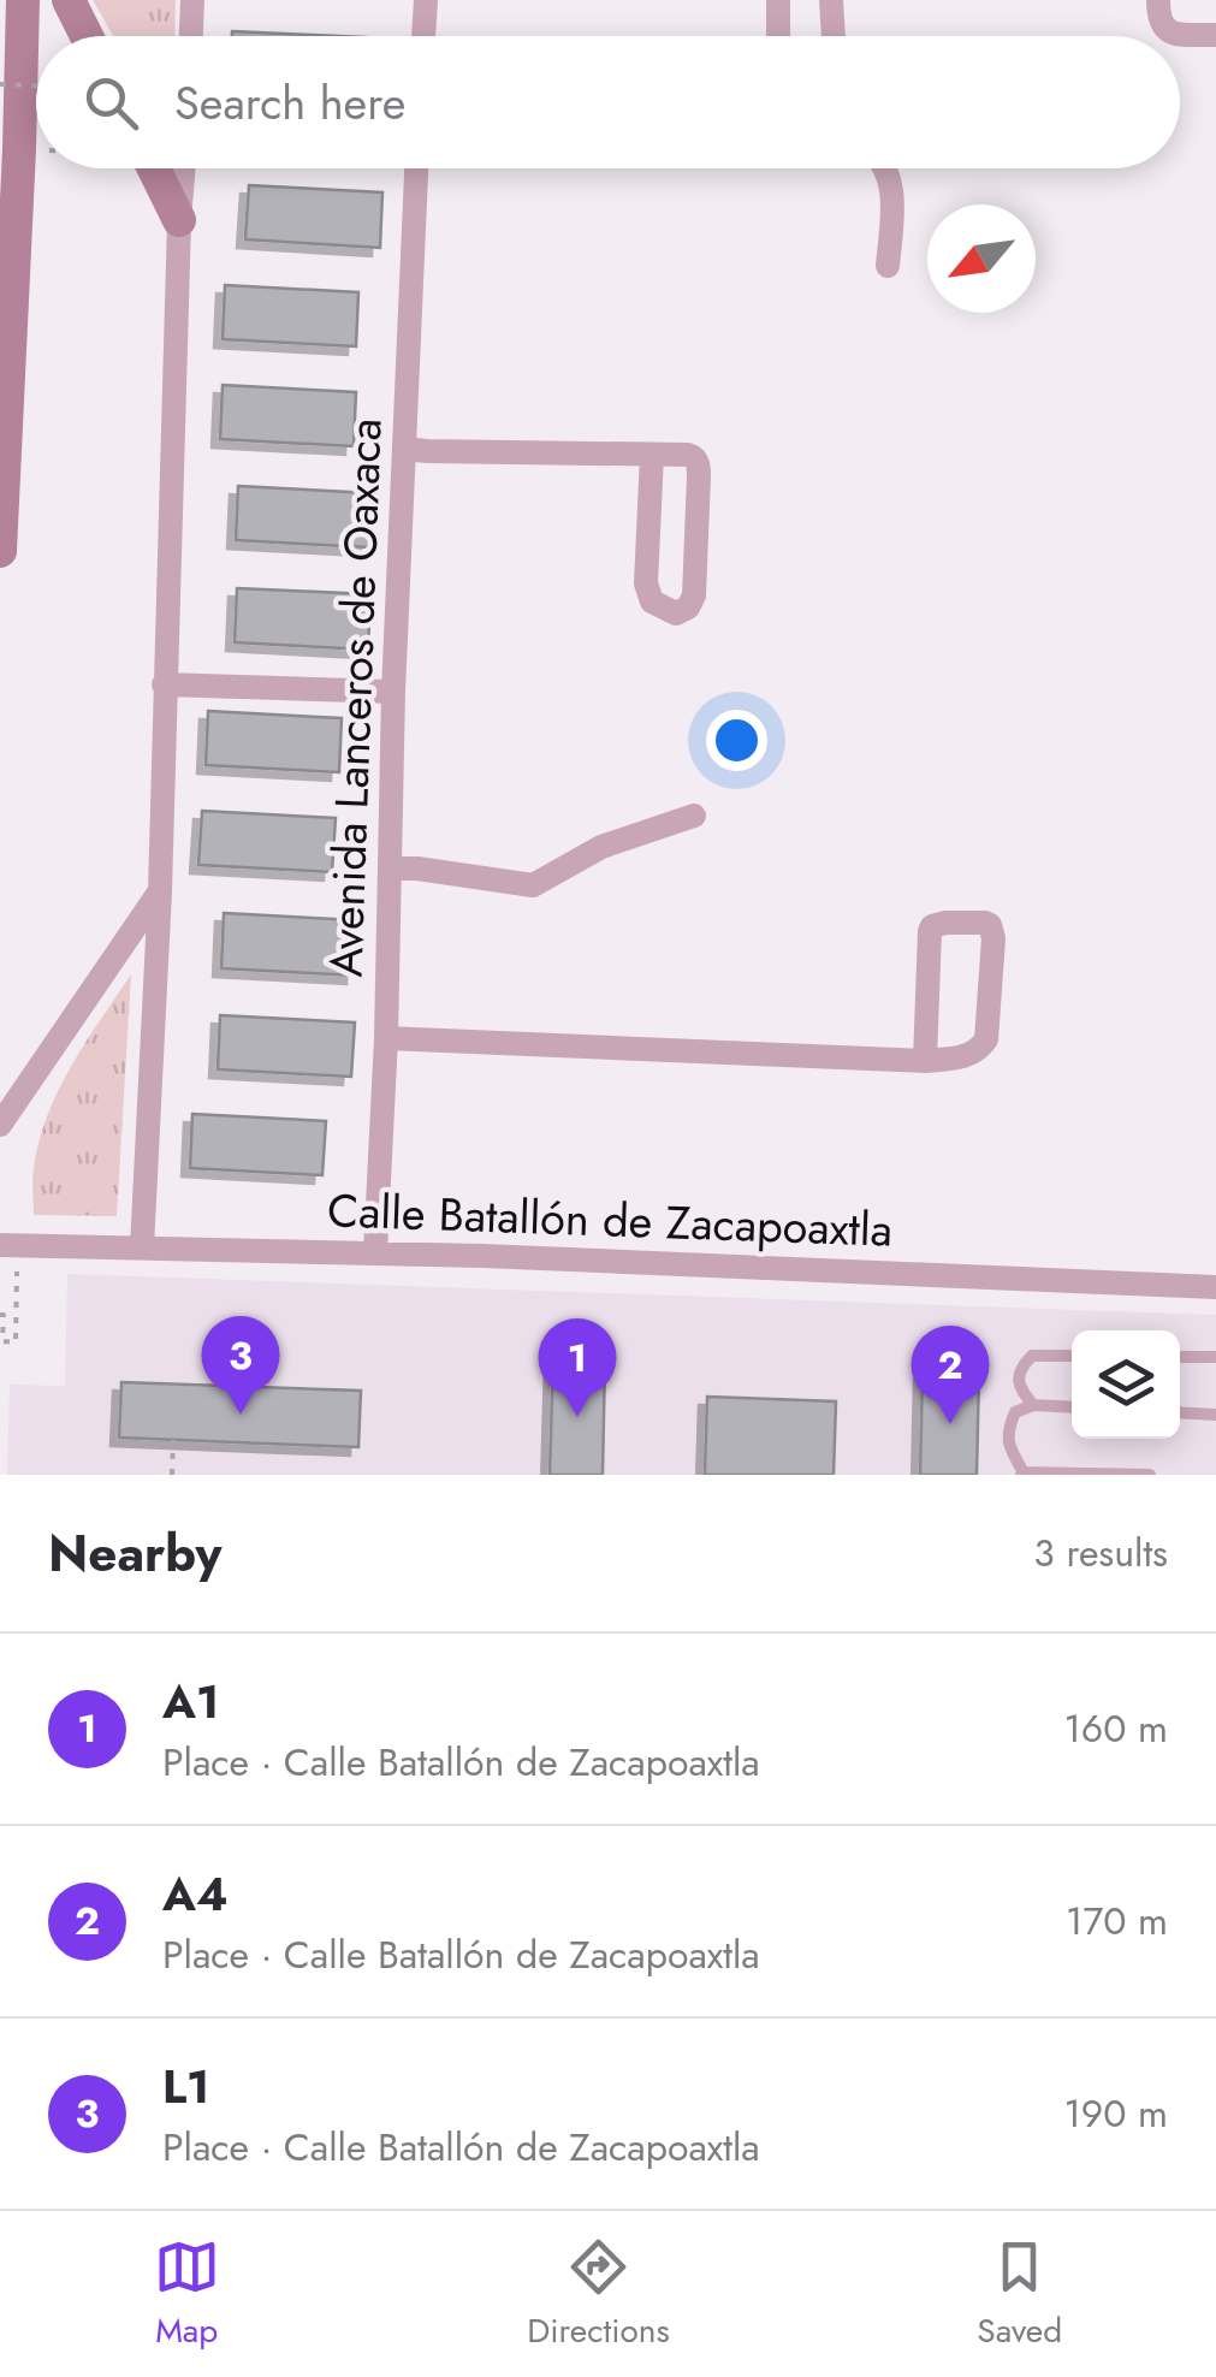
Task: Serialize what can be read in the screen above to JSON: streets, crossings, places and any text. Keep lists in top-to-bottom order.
{
  "streets": {
    "street": ["Avenida Lanceros de Oaxaca", "Calle Batallón de Zacapoaxtla"]
  },
  "crossings": [
    ["Avenida Lanceros de Oaxaca", "Calle Batallón de Zacapoaxtla"]
  ],
  "north": "bottom left",
  "page": {
    "search": "Search here",
    "pins": ["3", "1", "2"],
    "heading": ["Nearby", "3 results"],
    "list": [
      {
        "mark": "1",
        "name": "A1",
        "note": "Place · Calle Batallón de Zacapoaxtla",
        "value": "160 m"
      },
      {
        "mark": "2",
        "name": "A4",
        "note": "Place · Calle Batallón de Zacapoaxtla",
        "value": "170 m"
      },
      {
        "mark": "3",
        "name": "L1",
        "note": "Place · Calle Batallón de Zacapoaxtla",
        "value": "190 m"
      }
    ],
    "nav": ["Map", "Directions", "Saved"]
  }
}
